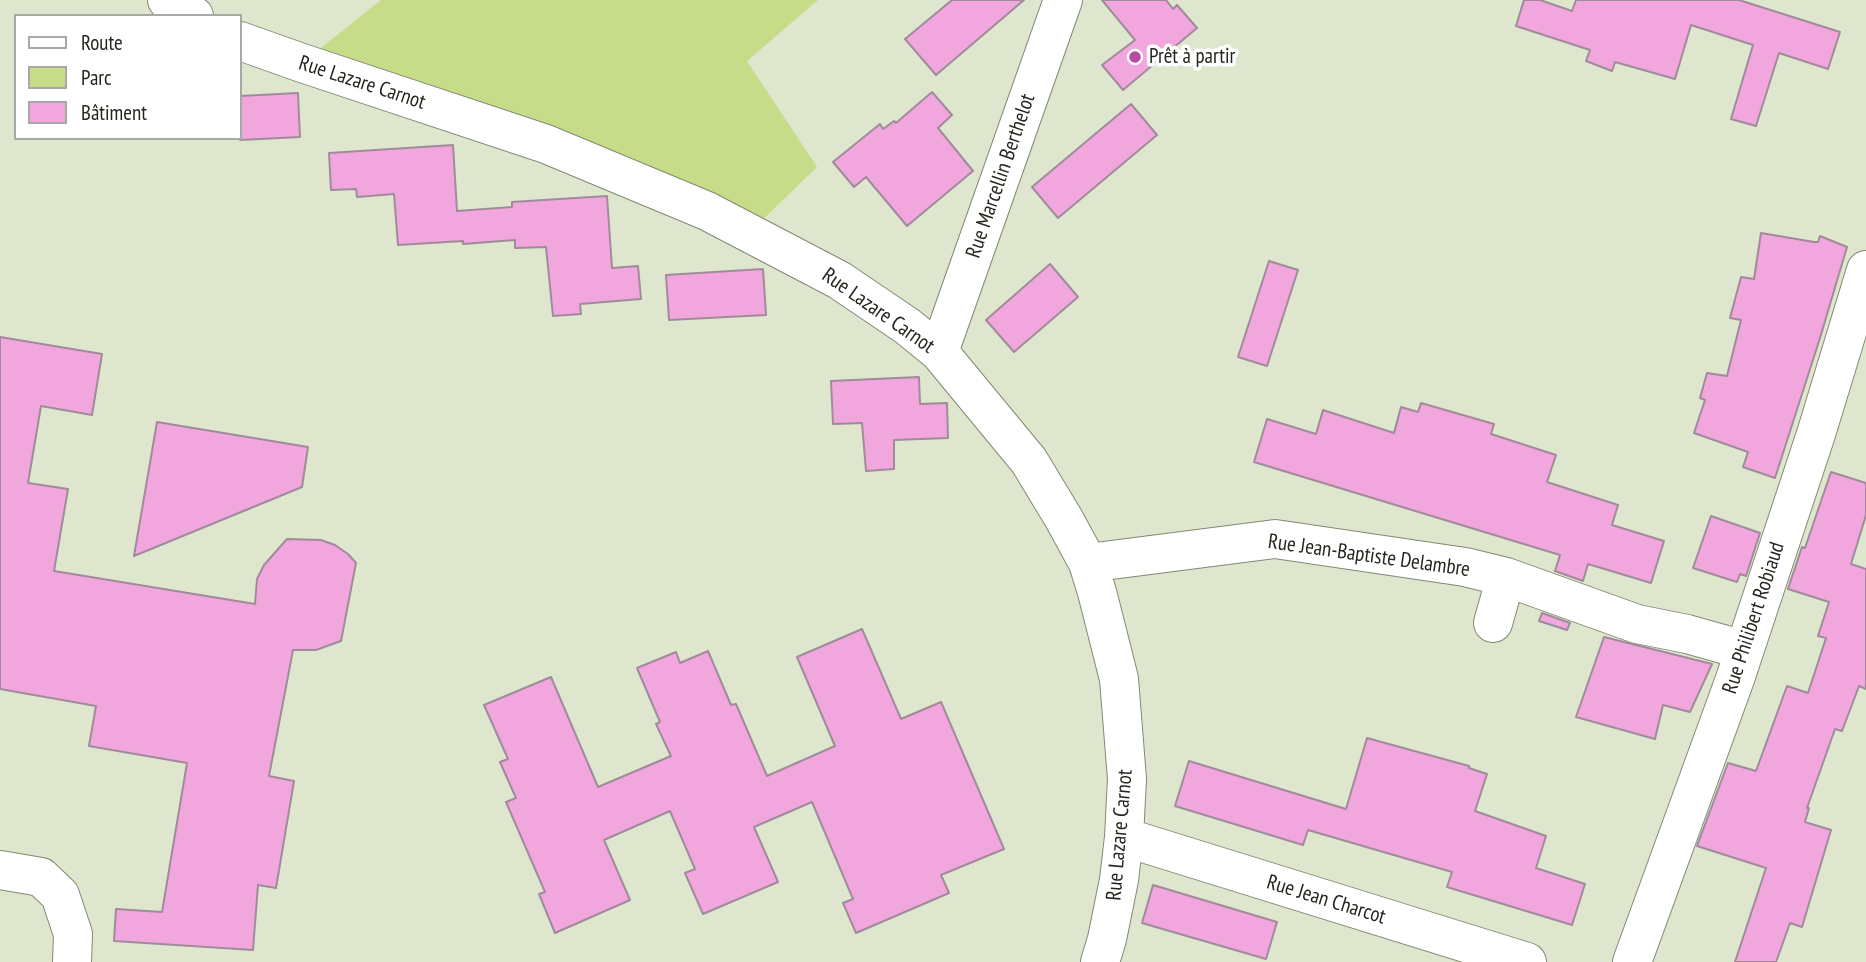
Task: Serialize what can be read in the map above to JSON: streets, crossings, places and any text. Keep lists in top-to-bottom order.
{
  "streets": {
    "street": [
      "Rue Lazare Carnot",
      "Rue Marcellin Berthelot",
      "Rue Jean-Baptiste Delambre",
      "Rue Philibert Robiaud",
      "Rue Jean Charcot"
    ]
  },
  "crossings": [
    ["Rue Lazare Carnot", "Rue Marcellin Berthelot"],
    ["Rue Lazare Carnot", "Rue Jean-Baptiste Delambre"],
    ["Rue Lazare Carnot", "Rue Jean Charcot"],
    ["Rue Jean-Baptiste Delambre", "Rue Philibert Robiaud"]
  ],
  "places": ["Prêt à partir"],
  "legend": ["Route", "Parc", "Bâtiment"]
}
